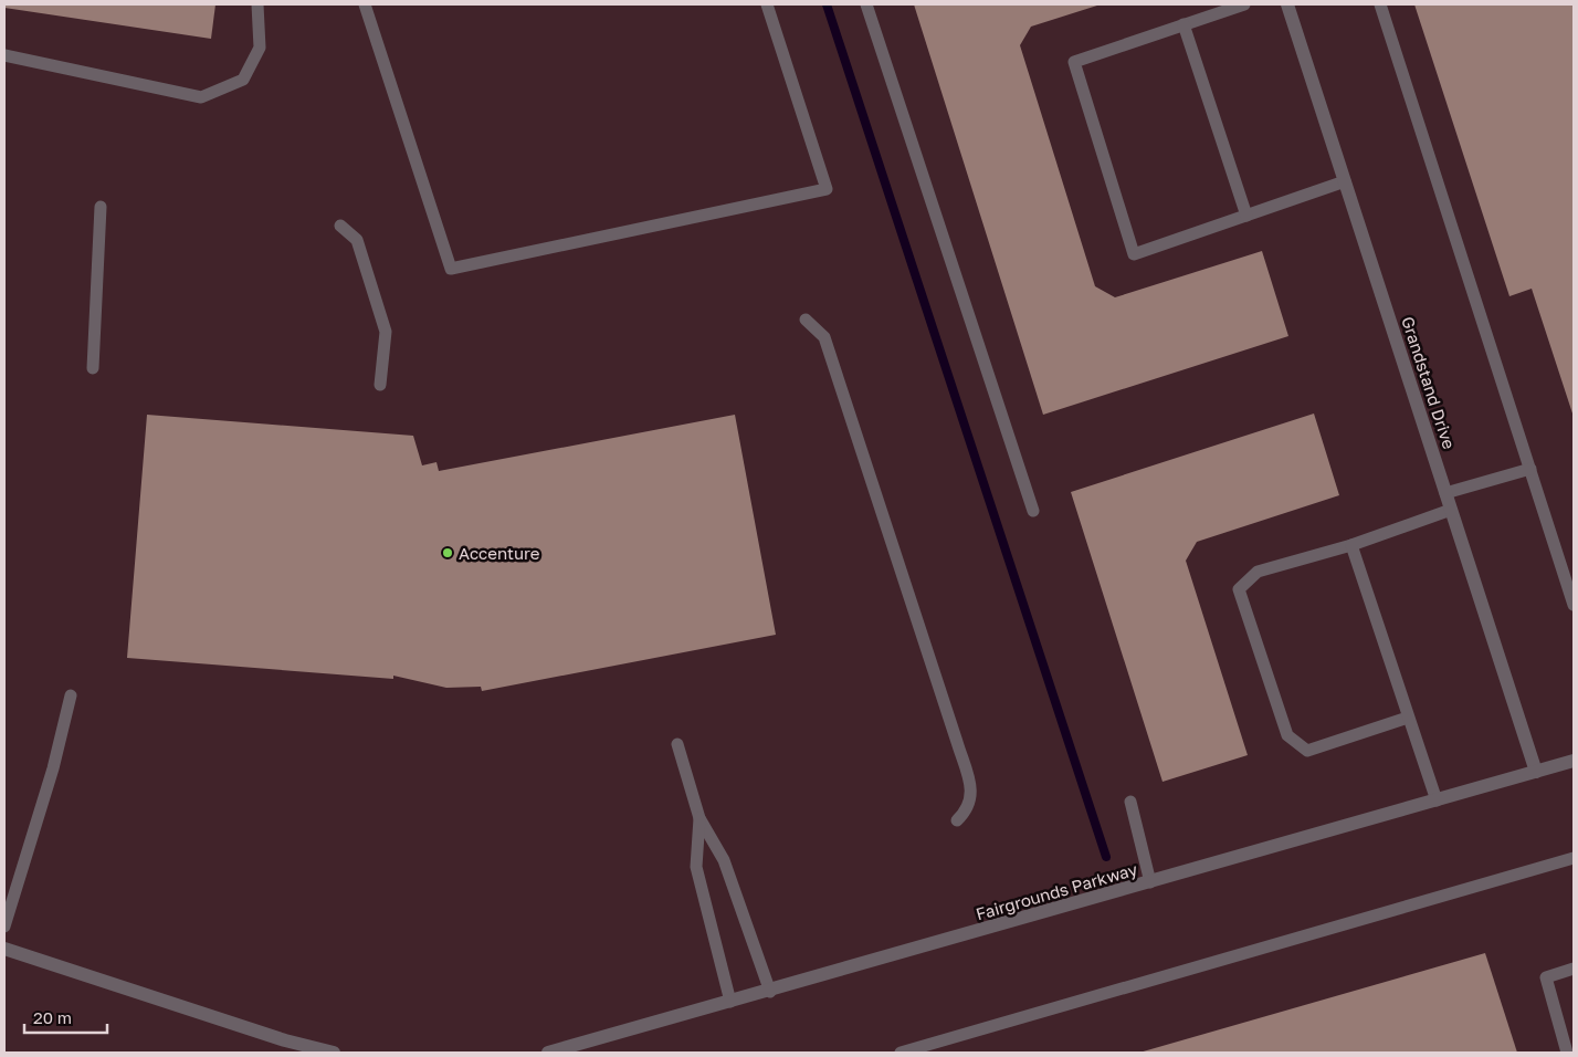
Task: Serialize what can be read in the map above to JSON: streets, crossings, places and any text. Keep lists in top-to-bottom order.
{
  "streets": {
    "street": ["Grandstand Drive", "Fairgrounds Parkway"]
  },
  "crossings": [
    ["Grandstand Drive", "Fairgrounds Parkway"]
  ],
  "places": ["Accenture"],
  "scale_bar": "20 m"
}
